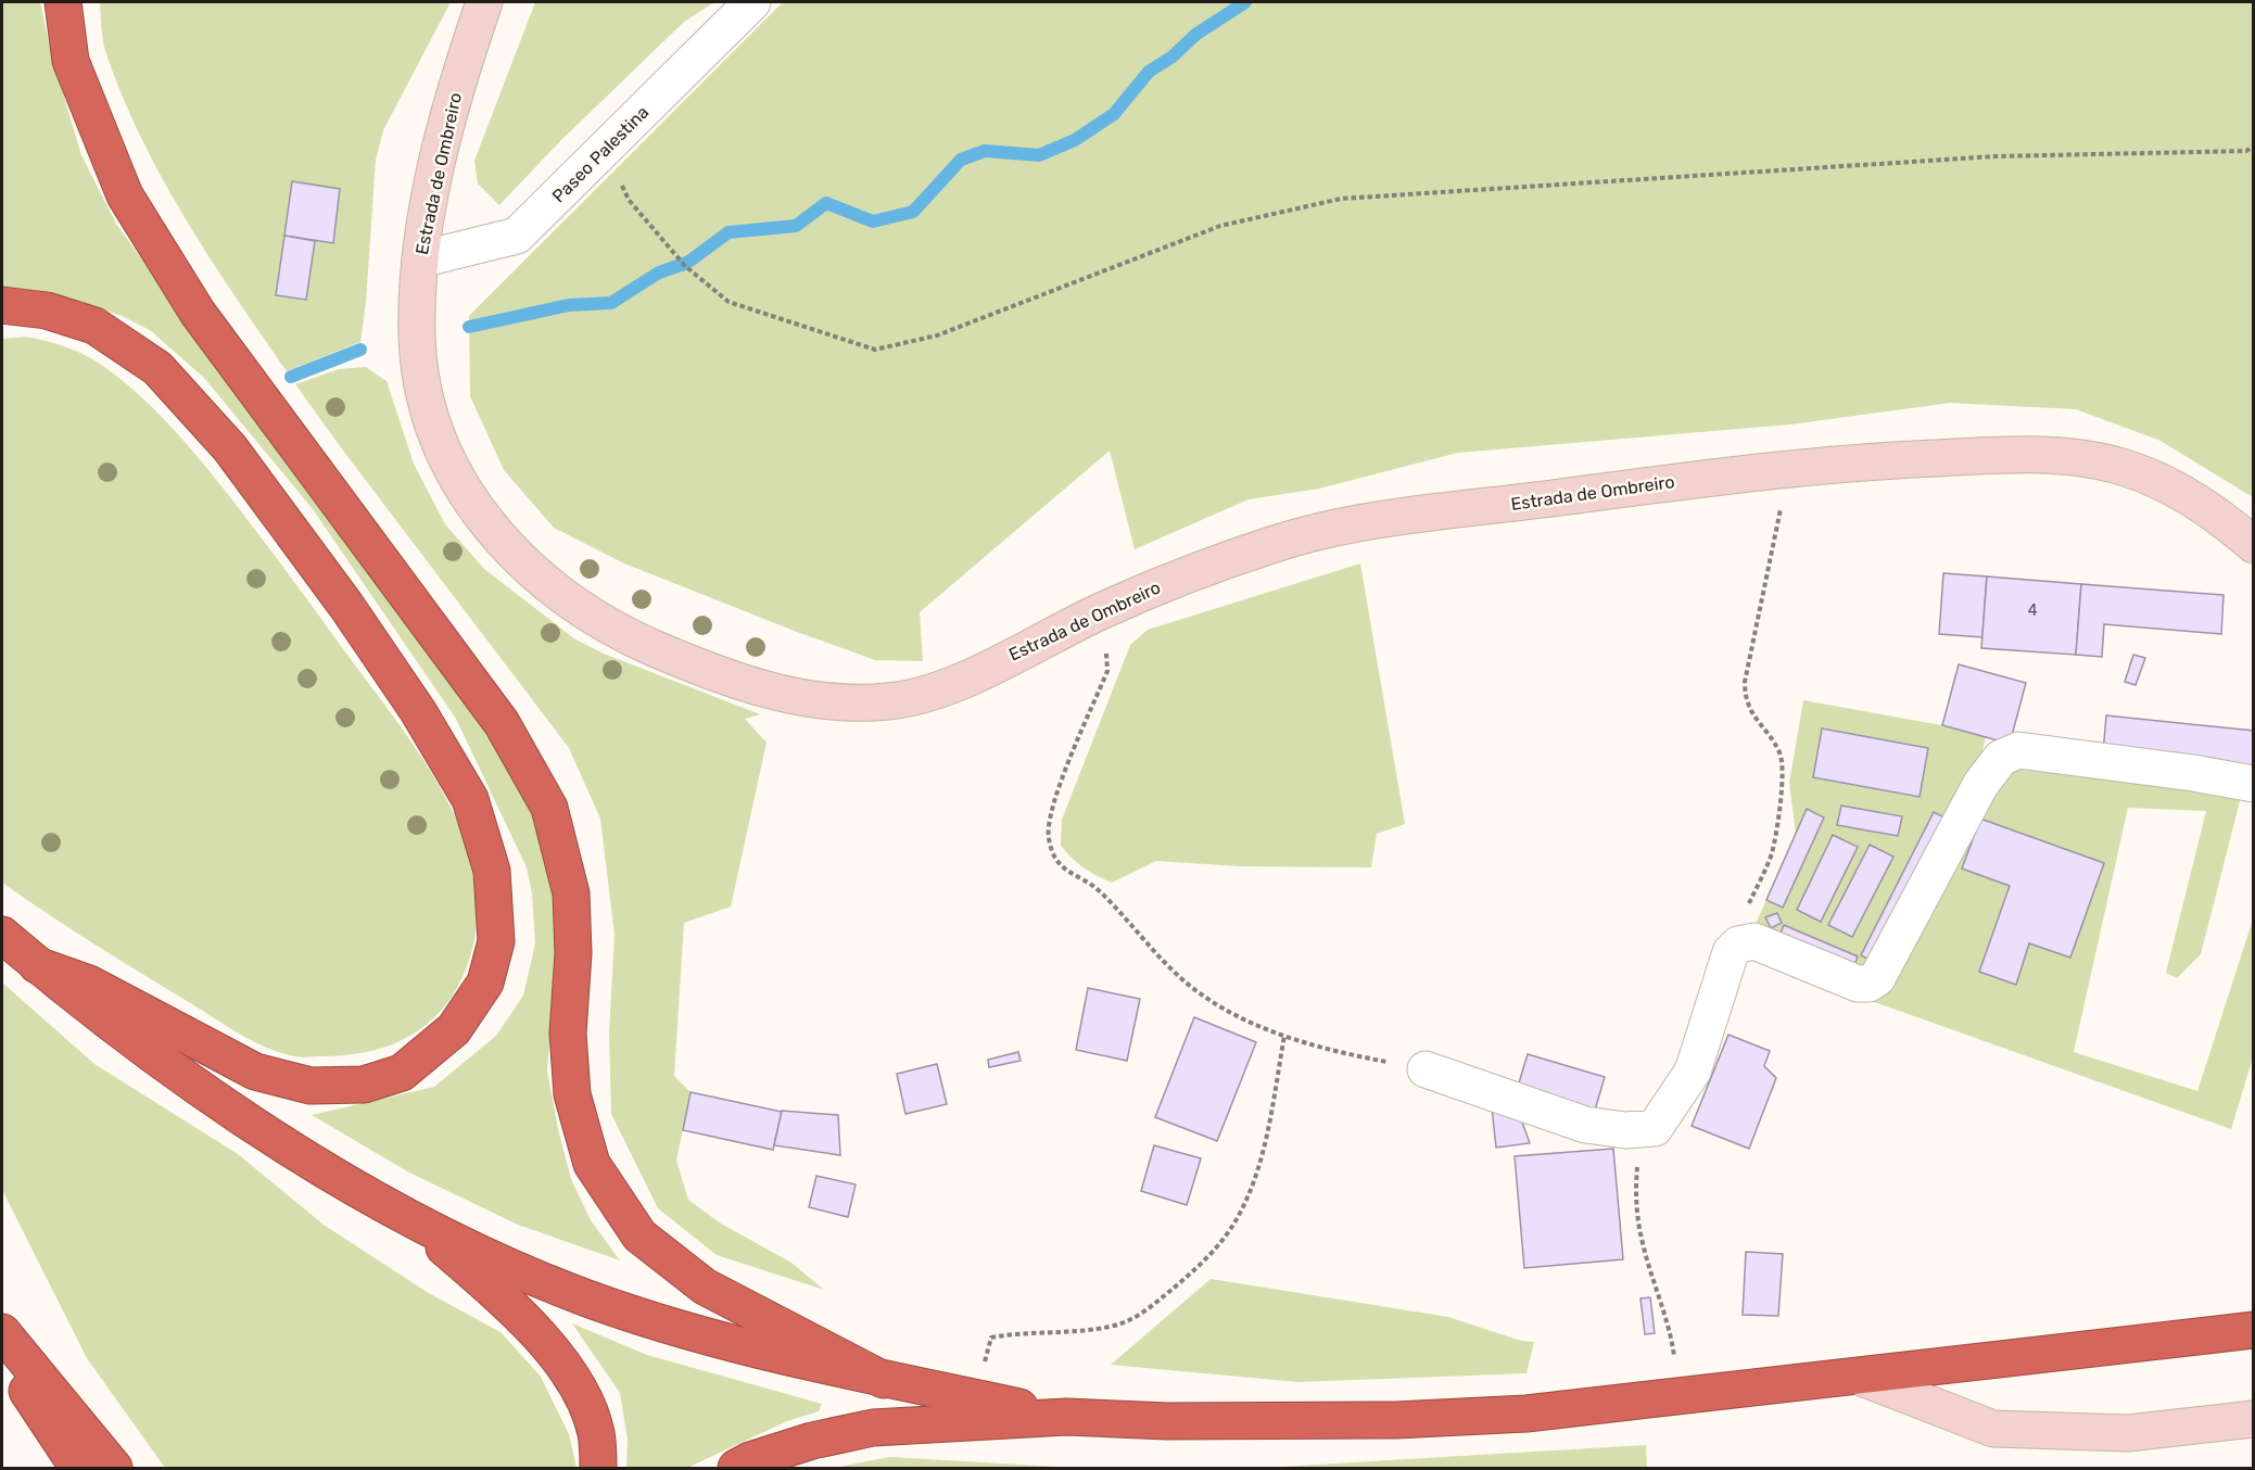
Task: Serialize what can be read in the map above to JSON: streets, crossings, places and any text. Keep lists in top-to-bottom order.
{
  "streets": {
    "street": ["Paseo Palestina", "Estrada de Ombreiro"]
  },
  "crossings": [
    ["Paseo Palestina", "Estrada de Ombreiro"]
  ],
  "house_numbers": ["4"]
}
